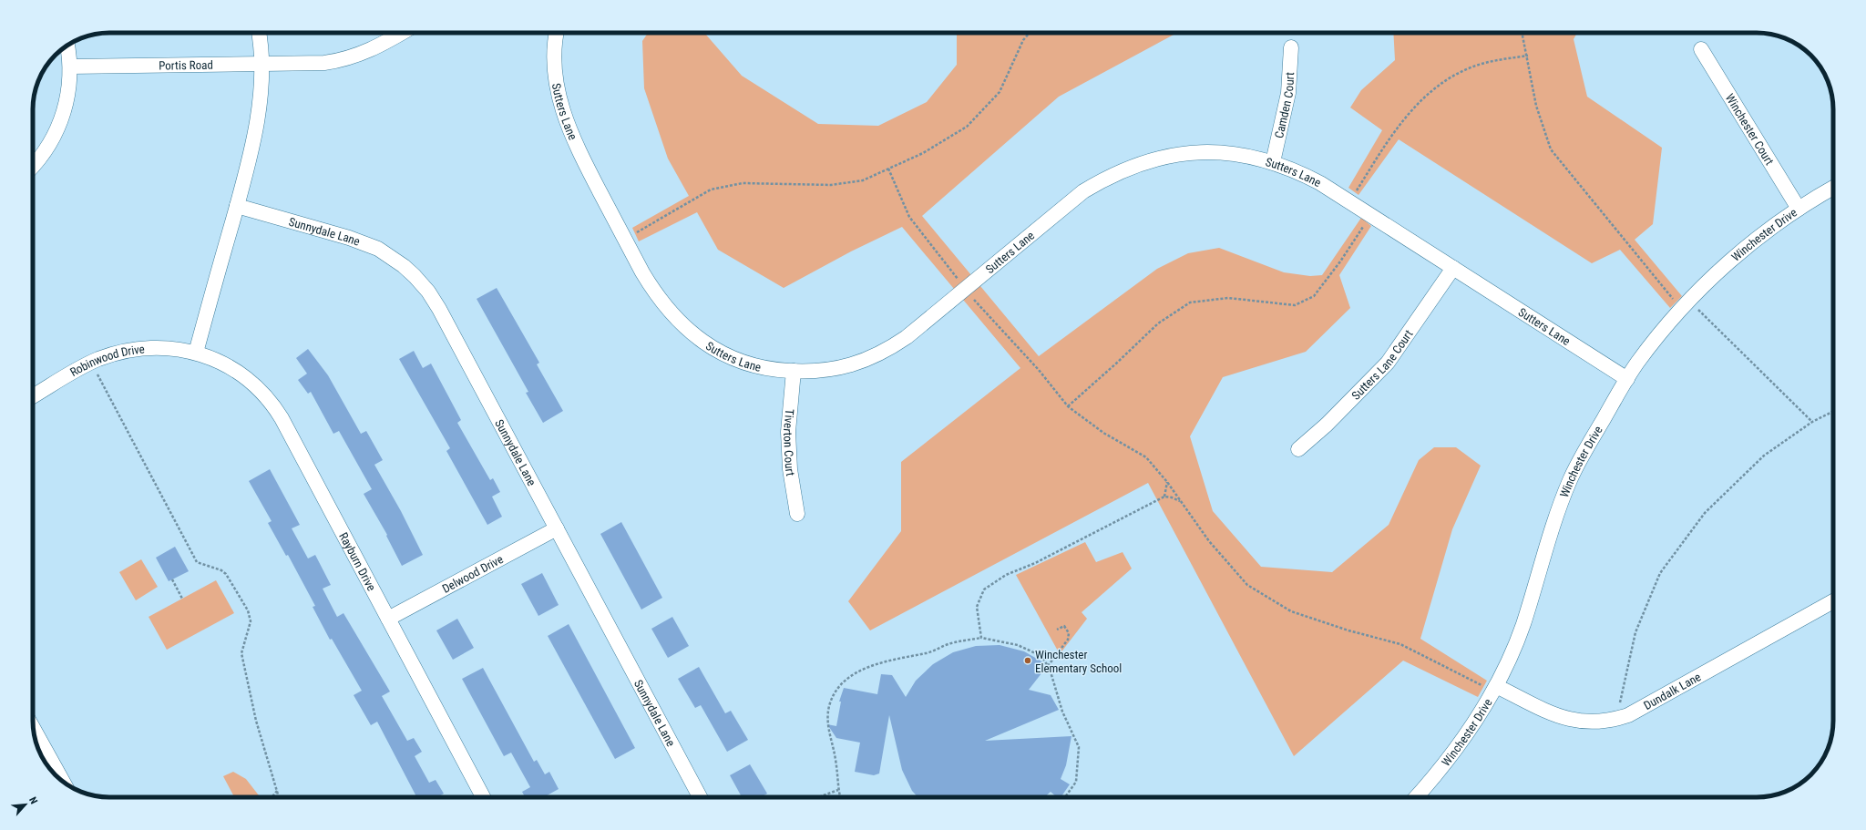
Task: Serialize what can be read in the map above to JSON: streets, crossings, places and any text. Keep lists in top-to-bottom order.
{
  "streets": {
    "street": [
      "Portis Road",
      "Camden Court",
      "Sutters Lane",
      "Winchester Court",
      "Sunnydale Lane",
      "Winchester Drive",
      "Robinwood Drive",
      "Sutters Lane Court",
      "Tiverton Court",
      "Rayburn Drive",
      "Delwood Drive",
      "Dundalk Lane"
    ]
  },
  "crossings": [
    ["Camden Court", "Sutters Lane"],
    ["Sutters Lane", "Winchester Drive"],
    ["Sutters Lane", "Sutters Lane Court"],
    ["Sutters Lane", "Tiverton Court"],
    ["Winchester Court", "Winchester Drive"],
    ["Sunnydale Lane", "Delwood Drive"],
    ["Winchester Drive", "Dundalk Lane"],
    ["Robinwood Drive", "Rayburn Drive"],
    ["Rayburn Drive", "Delwood Drive"]
  ],
  "places": ["Winchester Elementary School"],
  "north": "top right"
}
